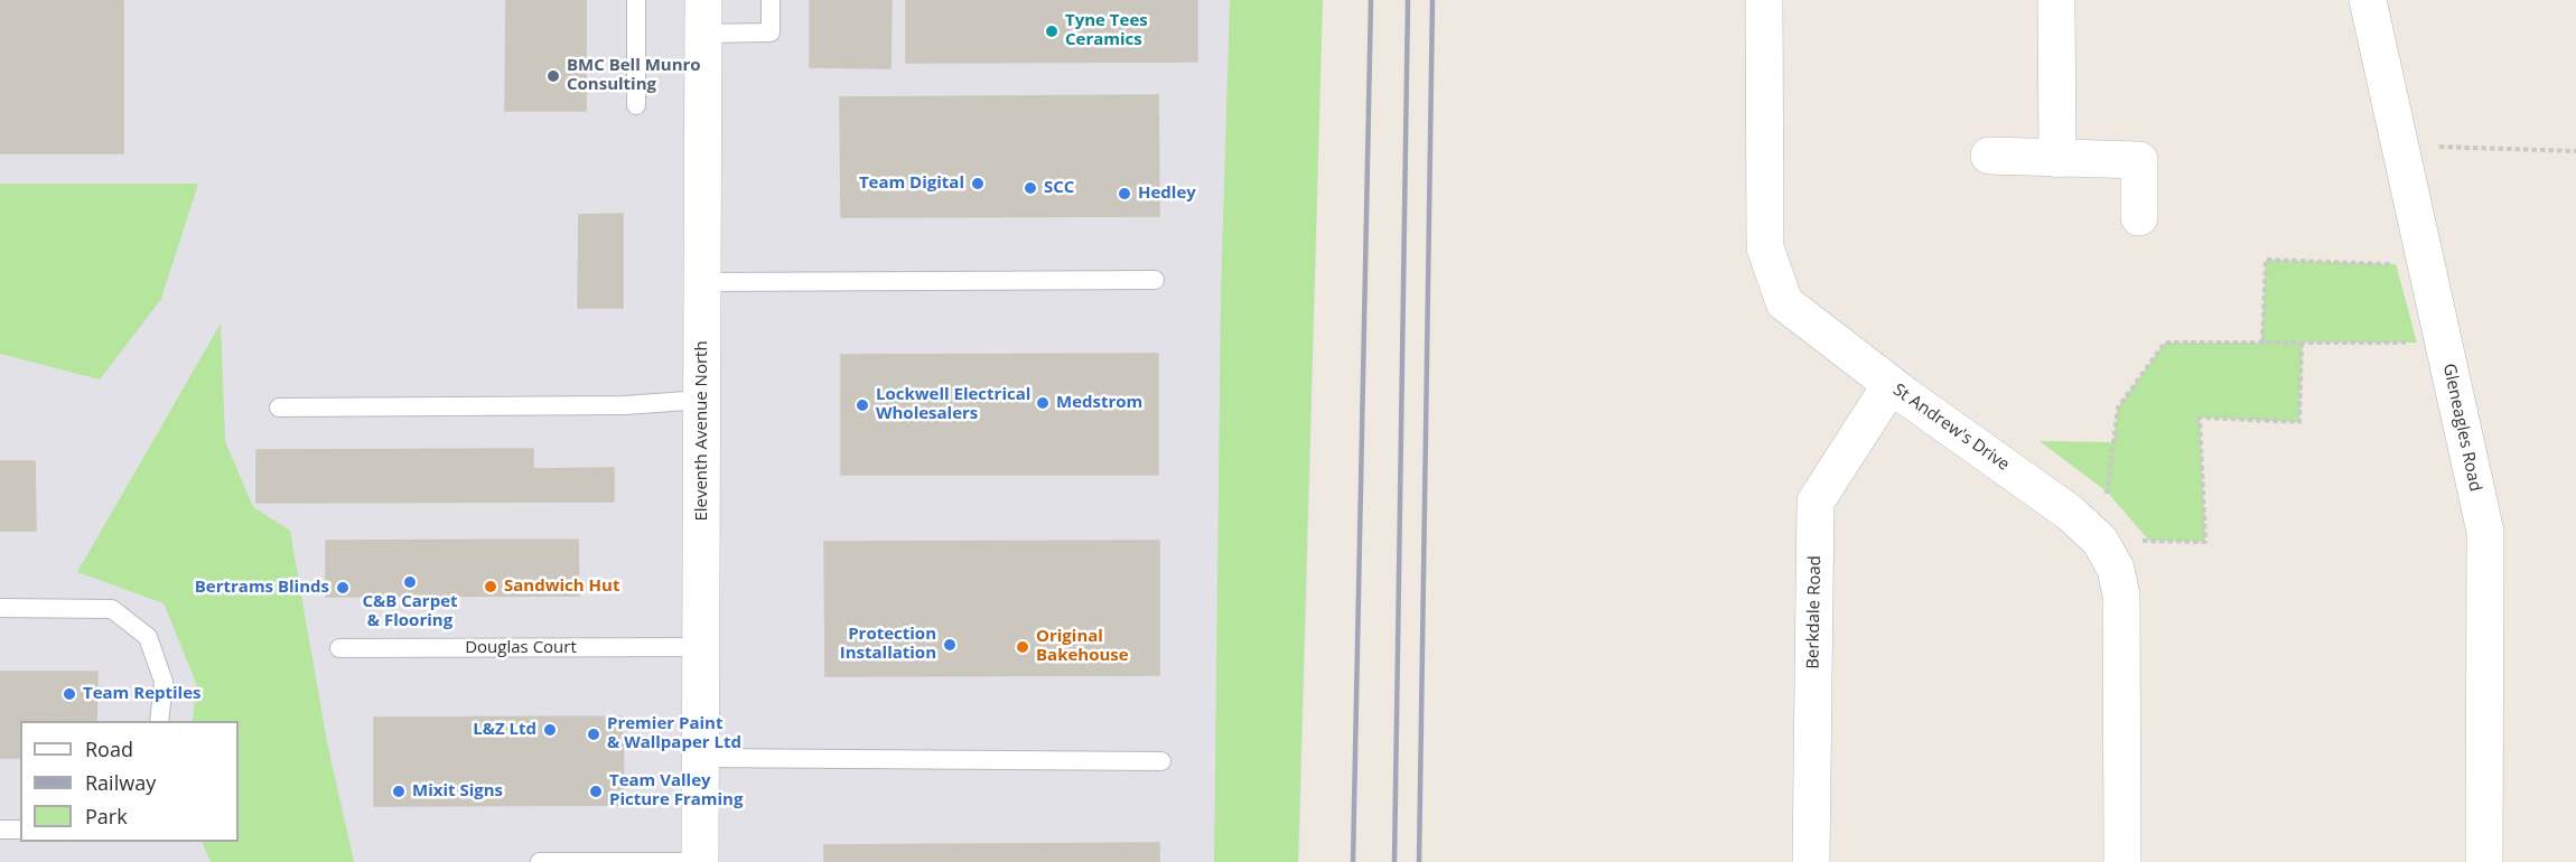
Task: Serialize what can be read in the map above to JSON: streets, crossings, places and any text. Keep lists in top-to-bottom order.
{
  "streets": {
    "street": [
      "St Andrew's Drive",
      "Gleneagles Road",
      "Eleventh Avenue North",
      "Berkdale Road"
    ],
    "lane": ["Douglas Court"]
  },
  "crossings": [
    ["St Andrew's Drive", "Berkdale Road"],
    ["Eleventh Avenue North", "Douglas Court"]
  ],
  "places": [
    "Tyne Tees Ceramics",
    "BMC Bell Munro Consulting",
    "Team Digital",
    "SCC",
    "Hedley",
    "Medstrom",
    "Lockwell Electrical Wholesalers",
    "C&B Carpet & Flooring",
    "Sandwich Hut",
    "Bertrams Blinds",
    "Protection Installation",
    "Original Bakehouse",
    "Team Reptiles",
    "L&Z Ltd",
    "Premier Paint & Wallpaper Ltd",
    "Mixit Signs",
    "Team Valley Picture Framing"
  ],
  "legend": ["Road", "Railway", "Park"]
}
